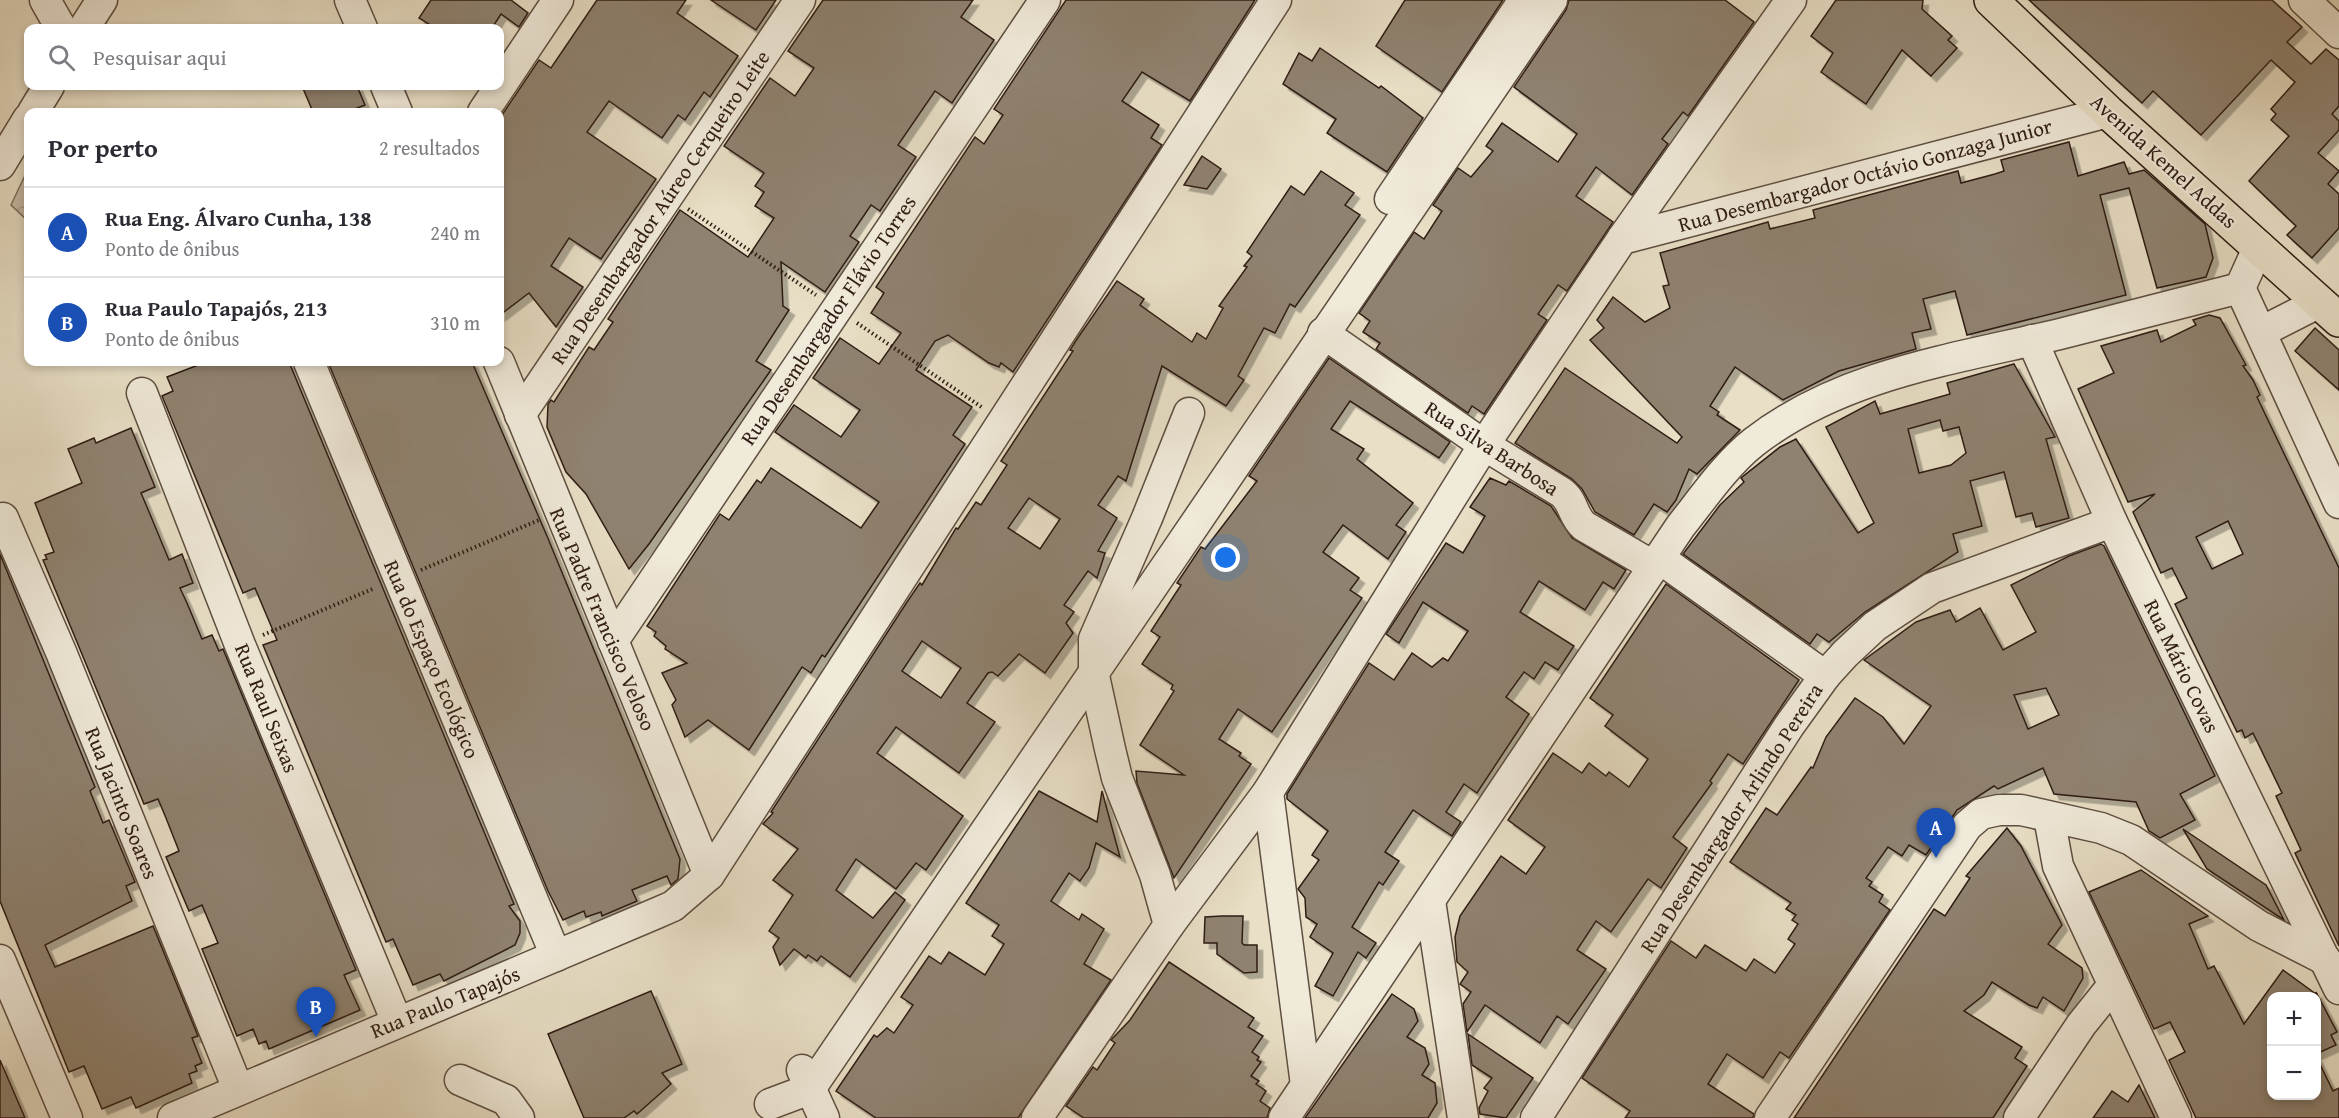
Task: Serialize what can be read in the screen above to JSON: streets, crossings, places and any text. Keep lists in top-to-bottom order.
{
  "streets": {
    "main road": ["Avenida Kemel Addas"],
    "street": [
      "Rua Desembargador Octávio Gonzaga Junior",
      "Rua Desembargador Aúreo Cerqueiro Leite",
      "Rua Desembargador Flávio Torres",
      "Rua Silva Barbosa",
      "Rua Padre Francisco Veloso",
      "Rua do Espaço Ecológico",
      "Rua Mário Covas",
      "Rua Raul Seixas",
      "Rua Jacinto Soares",
      "Rua Desembargador Arlindo Pereira",
      "Rua Paulo Tapajós"
    ]
  },
  "crossings": [
    ["Avenida Kemel Addas", "Rua Desembargador Octávio Gonzaga Junior"],
    ["Rua Desembargador Aúreo Cerqueiro Leite", "Rua Padre Francisco Veloso"],
    ["Rua Desembargador Flávio Torres", "Rua Padre Francisco Veloso"],
    ["Rua Silva Barbosa", "Rua Desembargador Arlindo Pereira"],
    ["Rua Padre Francisco Veloso", "Rua Paulo Tapajós"],
    ["Rua do Espaço Ecológico", "Rua Paulo Tapajós"],
    ["Rua Mário Covas", "Rua Desembargador Arlindo Pereira"],
    ["Rua Raul Seixas", "Rua Paulo Tapajós"],
    ["Rua Jacinto Soares", "Rua Paulo Tapajós"]
  ],
  "page": {
    "search": "Pesquisar aqui",
    "heading": ["Por perto", "2 resultados"],
    "list": [
      {
        "mark": "A",
        "name": "Rua Eng. Álvaro Cunha, 138",
        "note": "Ponto de ônibus",
        "value": "240 m"
      },
      {
        "mark": "B",
        "name": "Rua Paulo Tapajós, 213",
        "note": "Ponto de ônibus",
        "value": "310 m"
      }
    ],
    "pins": ["A", "B"],
    "map_buttons": ["+", "−"]
  }
}
